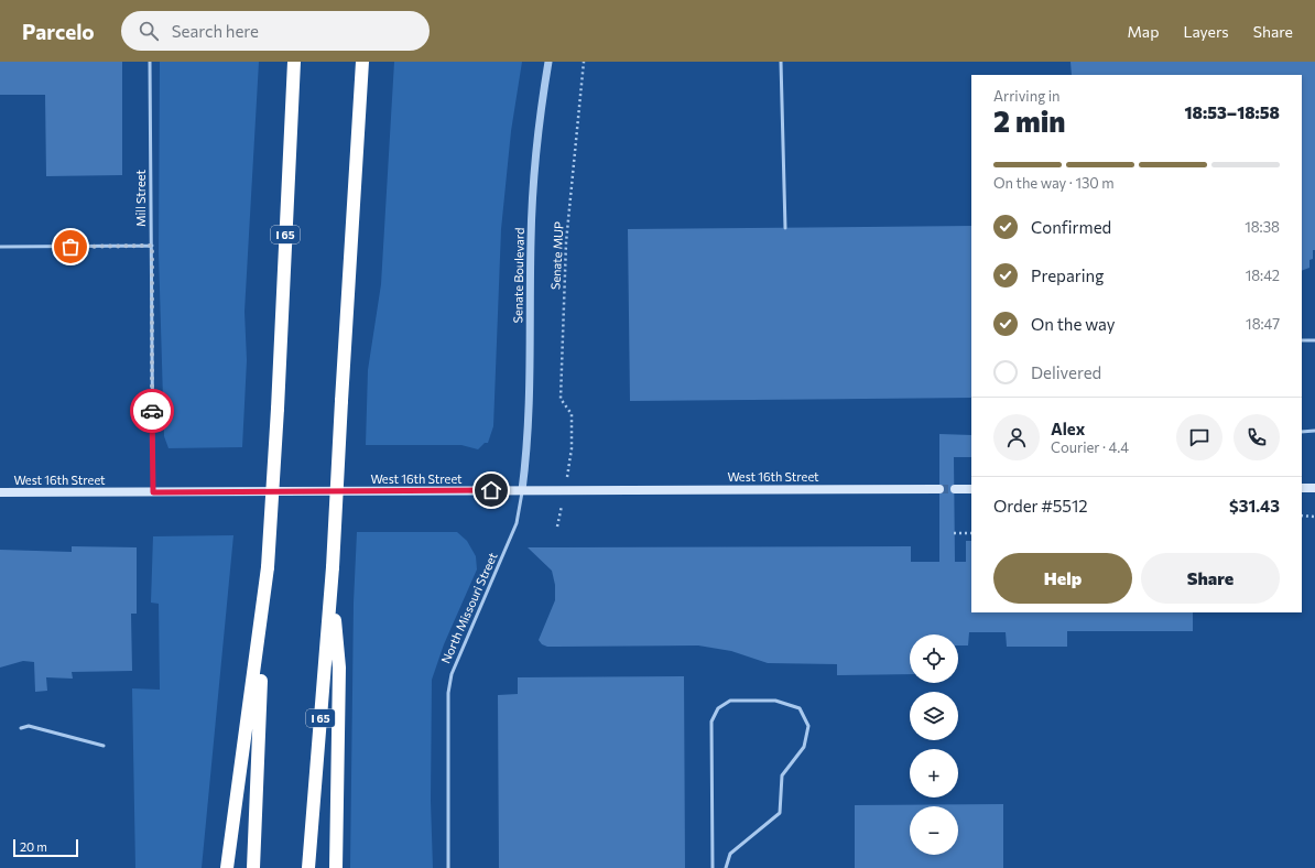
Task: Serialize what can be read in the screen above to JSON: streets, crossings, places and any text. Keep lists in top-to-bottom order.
{
  "streets": {
    "highway": ["I 65"],
    "main road": ["West 16th Street"],
    "street": ["Senate Boulevard"],
    "lane": ["Mill Street", "North Missouri Street"],
    "path": ["Senate MUP"]
  },
  "crossings": [
    ["Mill Street", "West 16th Street"],
    ["Senate Boulevard", "West 16th Street"],
    ["Senate Boulevard", "North Missouri Street"],
    ["West 16th Street", "North Missouri Street"]
  ],
  "scale_bar": "20 m",
  "page": {
    "header": "Parcelo",
    "search": "Search here",
    "nav": ["Map", "Layers", "Share"],
    "heading": ["2 min", "Arriving in", "18:53–18:58"],
    "panel": [
      "Alex",
      "Courier · 4.4",
      "Order #5512",
      "$31.43"
    ],
    "bar": "On the way · 130 m",
    "list": [
      ["Confirmed", "18:38"],
      ["Preparing", "18:42"],
      ["On the way", "18:47"],
      "Delivered"
    ],
    "buttons": ["Help", "Share"],
    "map_buttons": ["+", "−"],
    "scale": "20 m"
  }
}
